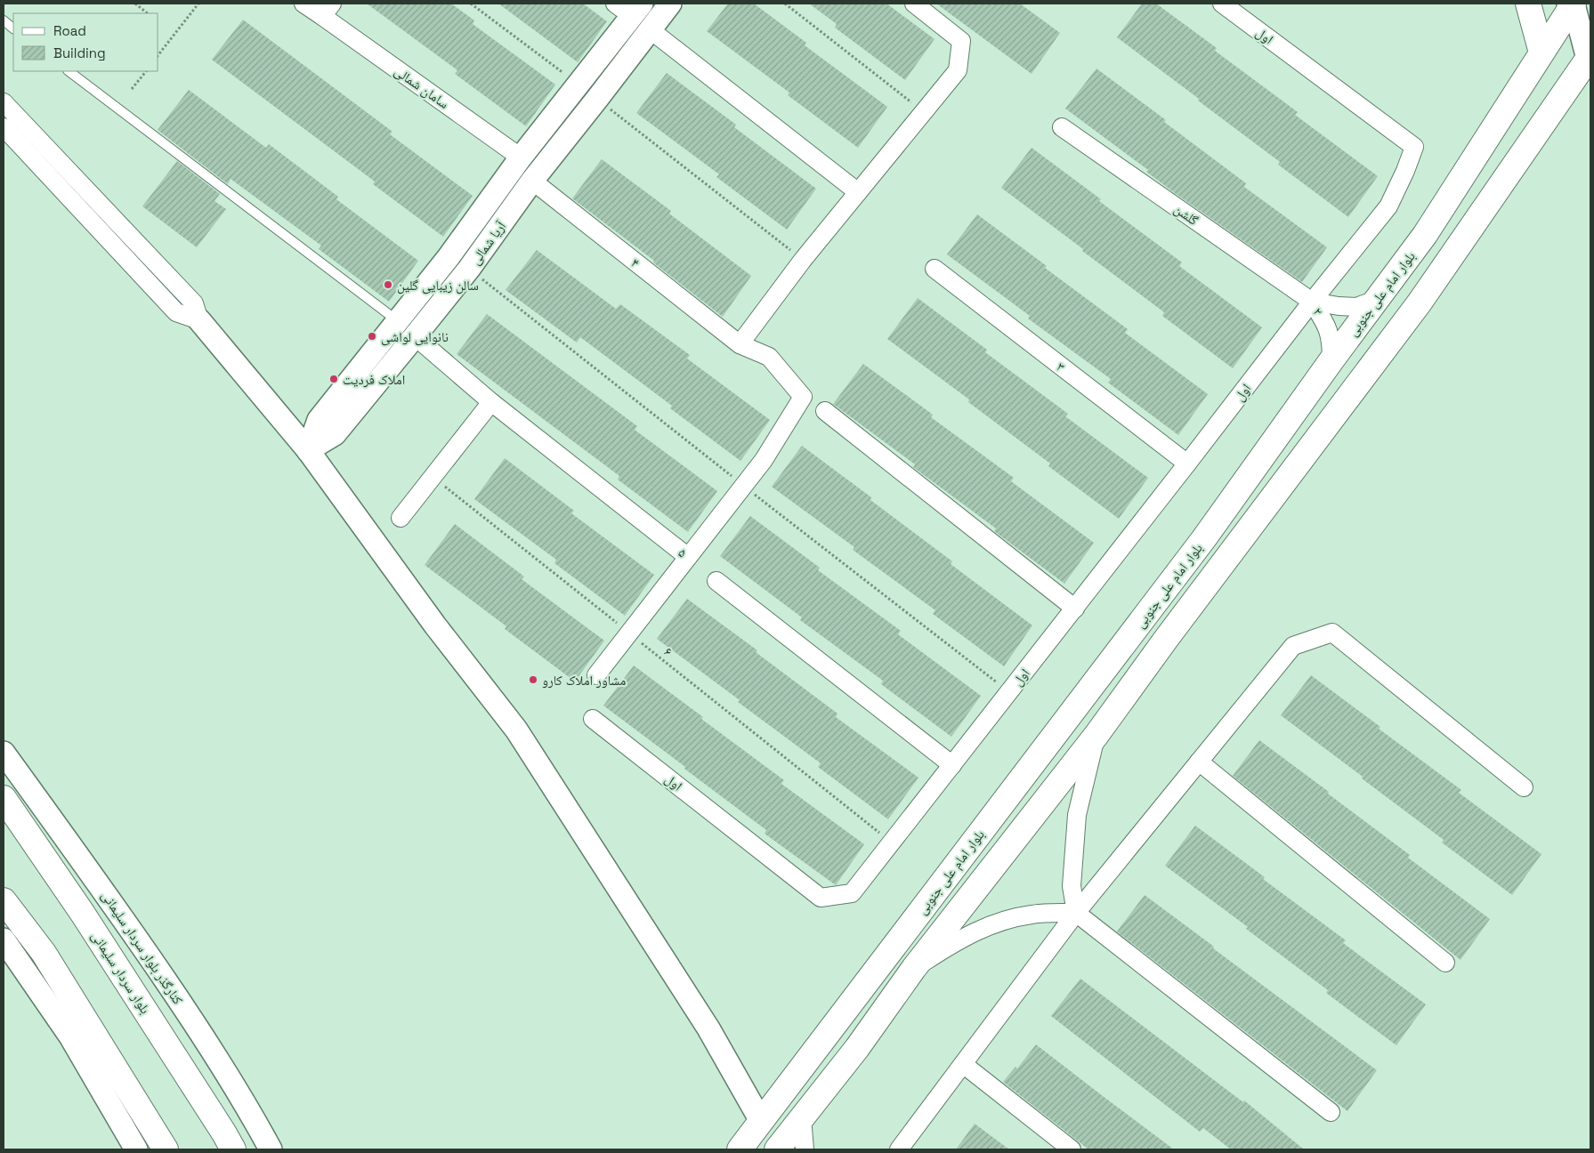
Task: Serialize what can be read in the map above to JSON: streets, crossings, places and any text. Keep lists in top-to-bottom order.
{
  "streets": {
    "main road": ["بلوار امام علی جنوبی", "بلوار سردار سلیمانی"],
    "street": [
      "اول",
      "سامان شمالی",
      "گلشن",
      "آریا شمالی",
      "۴",
      "۲",
      "۳",
      "۵",
      "کنارگذر بلوار سردار سلیمانی"
    ],
    "path": ["۶"]
  },
  "crossings": [
    ["اول", "گلشن"],
    ["اول", "۲"],
    ["اول", "۳"],
    ["اول", "۶"],
    ["سامان شمالی", "آریا شمالی"],
    ["گلشن", "۲"],
    ["آریا شمالی", "۴"],
    ["آریا شمالی", "۵"],
    ["۴", "۵"],
    ["بلوار امام علی جنوبی", "۲"]
  ],
  "places": [
    "سالن زیبایی گلین",
    "نانوایی لواشی",
    "املاک فردیت",
    "مشاور املاک کارو"
  ],
  "legend": ["Road", "Building"]
}
